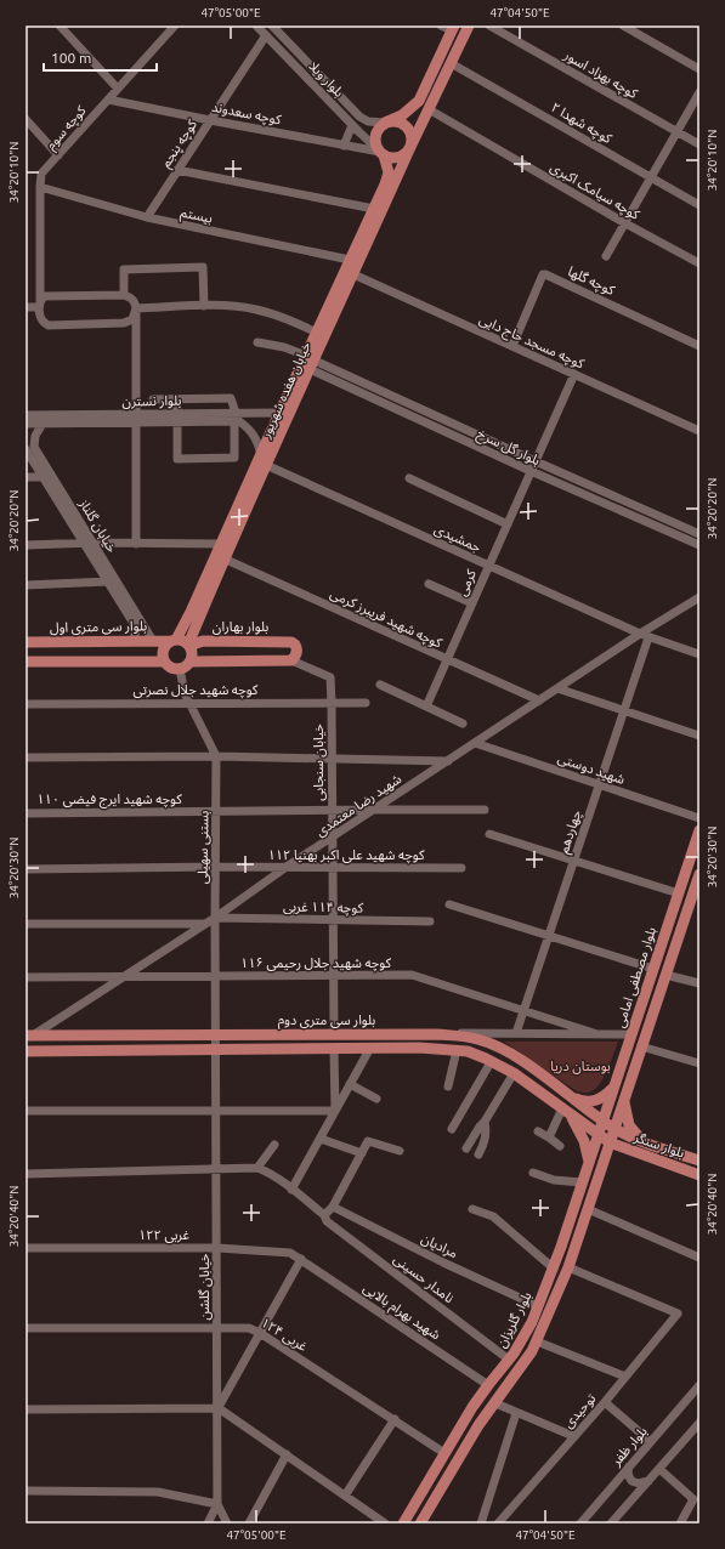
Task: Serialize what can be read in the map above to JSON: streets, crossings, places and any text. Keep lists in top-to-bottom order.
{
  "streets": {
    "main road": [
      "خیابان هفده شهریور",
      "بلوار سی متری اول",
      "بلوار بهاران",
      "بلوار مصطفی امامی",
      "بلوار سی متری دوم",
      "بلوار سنگر",
      "بلوار گلریزان"
    ],
    "street": [
      "کوچه بهزاد اسور",
      "بلوار ویلا",
      "کوچه سعدوند",
      "۲ کوچه شهدا",
      "کوچه سوم",
      "کوچه پنجم",
      "کوچه سیامک اکبری",
      "بیستم",
      "کوچه گلها",
      "کوچه مسجد حاج دایی",
      "بلوار نسترن",
      "بلوار گل سرخ",
      "خیابان گلناز",
      "جمشیدی",
      "کرمی",
      "کوچه شهید فریبرز کرمی",
      "کوچه شهید جلال نصرتی",
      "خیابان سنجابی",
      "شهید دوستی",
      "کوچه شهید ایرج فیضی ۱۱۰",
      "شهید رضا معتمدی",
      "چهاردهم",
      "بستنی سهیلی",
      "کوچه شهید علی اکبر بهنیا ۱۱۲",
      "کوچه ۱۱۴ غربی",
      "کوچه شهید جلال رحیمی ۱۱۶",
      "۱۲۲ غربی",
      "مرادیان",
      "نامدار حسینی",
      "خیابان گلشن",
      "شهید بهرام بالایی",
      "۱۲۴ غربی",
      "توحیدی",
      "بلوار ظفر"
    ]
  },
  "crossings": [
    ["بلوار ویلا", "کوچه سعدوند"],
    ["بلوار ویلا", "کوچه پنجم"],
    ["بلوار ویلا", "خیابان هفده شهریور"],
    ["کوچه سعدوند", "کوچه سوم"],
    ["کوچه سعدوند", "کوچه پنجم"],
    ["کوچه سعدوند", "خیابان هفده شهریور"],
    ["۲ کوچه شهدا", "خیابان هفده شهریور"],
    ["کوچه سوم", "بیستم"],
    ["کوچه پنجم", "بیستم"],
    ["کوچه سیامک اکبری", "خیابان هفده شهریور"],
    ["بیستم", "خیابان هفده شهریور"],
    ["کوچه گلها", "کوچه مسجد حاج دایی"],
    ["کوچه مسجد حاج دایی", "خیابان هفده شهریور"],
    ["کوچه مسجد حاج دایی", "کرمی"],
    ["خیابان هفده شهریور", "بلوار نسترن"],
    ["خیابان هفده شهریور", "بلوار گل سرخ"],
    ["خیابان هفده شهریور", "جمشیدی"],
    ["خیابان هفده شهریور", "کوچه شهید فریبرز کرمی"],
    ["خیابان هفده شهریور", "بلوار سی متری اول"],
    ["خیابان هفده شهریور", "بلوار بهاران"],
    ["خیابان هفده شهریور", "بستنی سهیلی"],
    ["بلوار نسترن", "خیابان گلناز"],
    ["بلوار گل سرخ", "کرمی"],
    ["خیابان گلناز", "بلوار سی متری اول"],
    ["جمشیدی", "کرمی"],
    ["جمشیدی", "شهید رضا معتمدی"],
    ["جمشیدی", "چهاردهم"],
    ["کرمی", "کوچه شهید فریبرز کرمی"],
    ["کوچه شهید فریبرز کرمی", "شهید رضا معتمدی"],
    ["بلوار سی متری اول", "بلوار بهاران"],
    ["بلوار سی متری اول", "بستنی سهیلی"],
    ["بلوار بهاران", "خیابان سنجابی"],
    ["بلوار بهاران", "بستنی سهیلی"],
    ["کوچه شهید جلال نصرتی", "خیابان سنجابی"],
    ["کوچه شهید جلال نصرتی", "بستنی سهیلی"],
    ["خیابان سنجابی", "کوچه شهید ایرج فیضی ۱۱۰"],
    ["خیابان سنجابی", "شهید رضا معتمدی"],
    ["خیابان سنجابی", "کوچه شهید علی اکبر بهنیا ۱۱۲"],
    ["خیابان سنجابی", "کوچه ۱۱۴ غربی"],
    ["خیابان سنجابی", "کوچه شهید جلال رحیمی ۱۱۶"],
    ["خیابان سنجابی", "بلوار سی متری دوم"],
    ["شهید دوستی", "شهید رضا معتمدی"],
    ["شهید دوستی", "چهاردهم"],
    ["کوچه شهید ایرج فیضی ۱۱۰", "شهید رضا معتمدی"],
    ["کوچه شهید ایرج فیضی ۱۱۰", "بستنی سهیلی"],
    ["شهید رضا معتمدی", "چهاردهم"],
    ["شهید رضا معتمدی", "بستنی سهیلی"],
    ["شهید رضا معتمدی", "کوچه شهید علی اکبر بهنیا ۱۱۲"],
    ["شهید رضا معتمدی", "کوچه ۱۱۴ غربی"],
    ["شهید رضا معتمدی", "کوچه شهید جلال رحیمی ۱۱۶"],
    ["شهید رضا معتمدی", "بلوار سی متری دوم"],
    ["چهاردهم", "کوچه شهید جلال رحیمی ۱۱۶"],
    ["بستنی سهیلی", "کوچه شهید علی اکبر بهنیا ۱۱۲"],
    ["بستنی سهیلی", "کوچه ۱۱۴ غربی"],
    ["بستنی سهیلی", "کوچه شهید جلال رحیمی ۱۱۶"],
    ["بستنی سهیلی", "بلوار سی متری دوم"],
    ["بستنی سهیلی", "خیابان گلشن"],
    ["بلوار مصطفی امامی", "بلوار سی متری دوم"],
    ["بلوار مصطفی امامی", "بلوار سنگر"],
    ["بلوار مصطفی امامی", "بلوار گلریزان"],
    ["بلوار سی متری دوم", "بلوار سنگر"],
    ["بلوار سنگر", "بلوار گلریزان"],
    ["۱۲۲ غربی", "خیابان گلشن"],
    ["۱۲۲ غربی", "شهید بهرام بالایی"],
    ["مرادیان", "بلوار گلریزان"],
    ["نامدار حسینی", "بلوار گلریزان"],
    ["خیابان گلشن", "۱۲۴ غربی"],
    ["شهید بهرام بالایی", "بلوار گلریزان"],
    ["بلوار گلریزان", "۱۲۴ غربی"]
  ],
  "parks": ["بوستان دریا"],
  "scale_bar": "100 m",
  "coordinates": [
    "47°05'00\"E",
    "47°04'50\"E",
    "34°20'10\"N",
    "34°20'20\"N",
    "34°20'30\"N",
    "34°20'40\"N"
  ]
}
